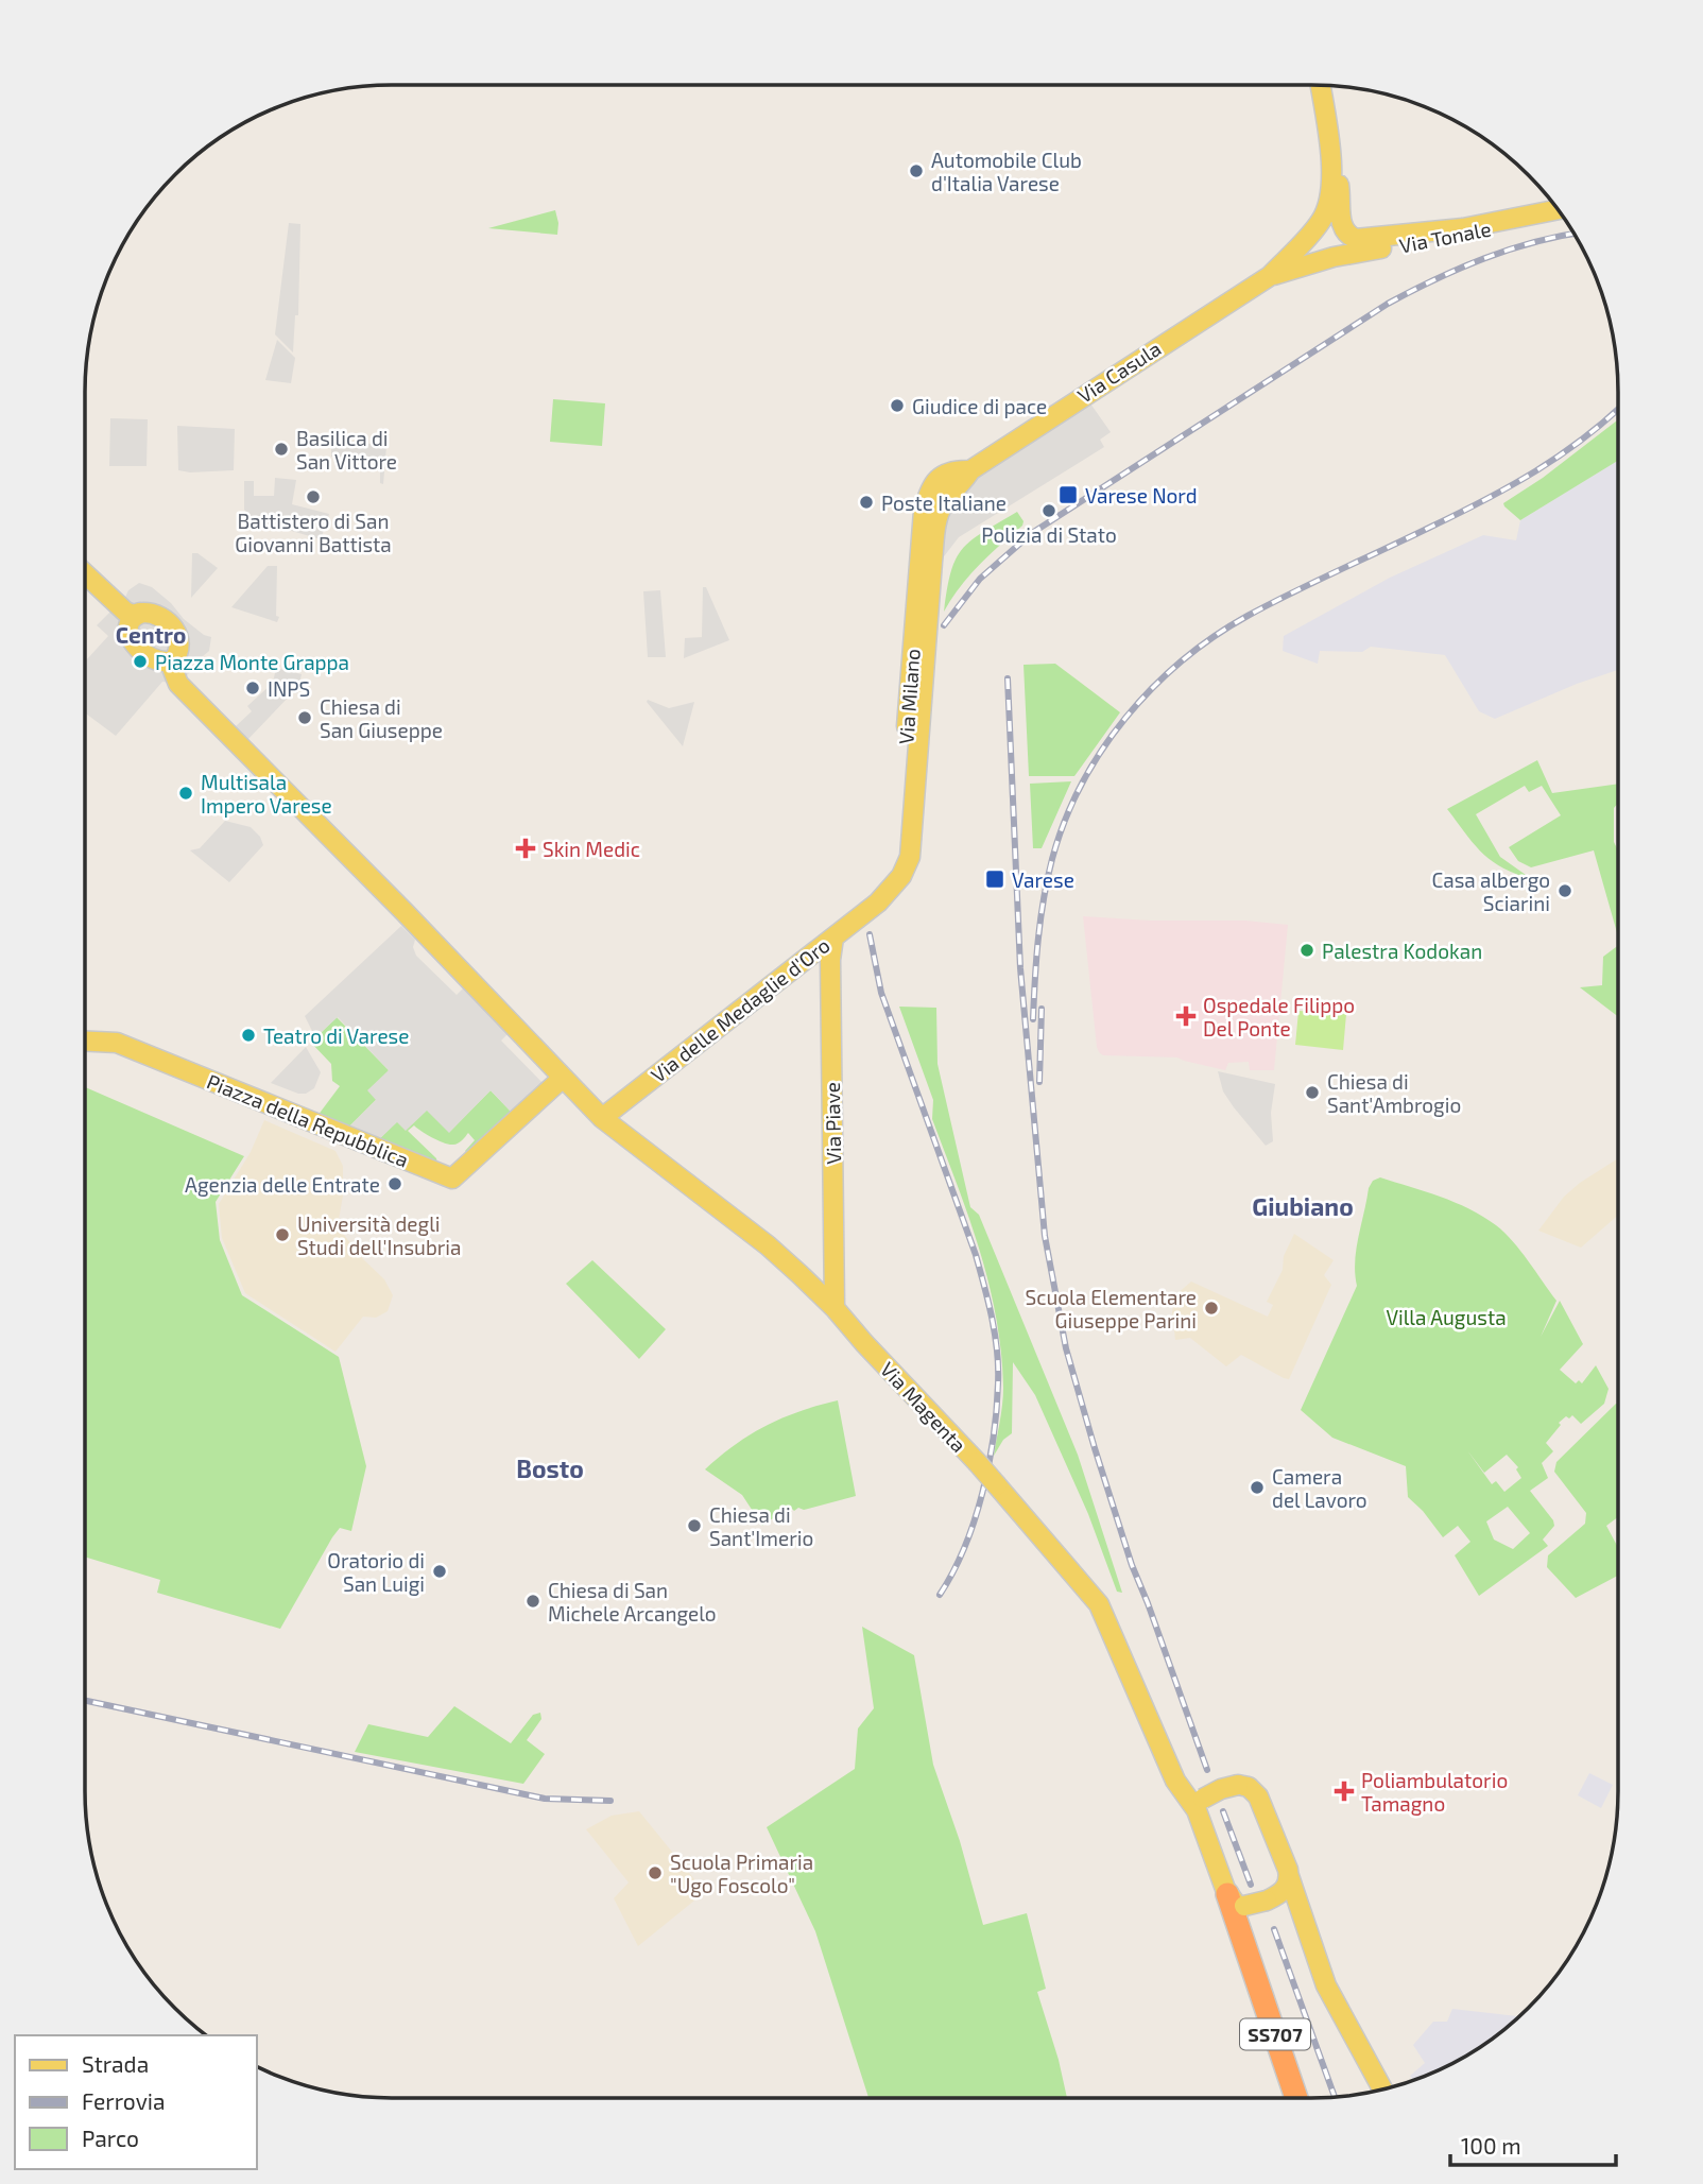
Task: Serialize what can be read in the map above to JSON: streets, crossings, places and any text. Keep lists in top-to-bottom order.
{
  "streets": {
    "highway": ["SS707"],
    "main road": [
      "Via Tonale",
      "Via Casula",
      "Via Milano",
      "Via delle Medaglie d'Oro",
      "Piazza della Repubblica",
      "Via Piave",
      "Via Magenta"
    ]
  },
  "crossings": [
    ["Via Tonale", "Via Casula"],
    ["Via Casula", "Via Milano"],
    ["Via Milano", "Via delle Medaglie d'Oro"],
    ["Via delle Medaglie d'Oro", "Via Piave"],
    ["Via delle Medaglie d'Oro", "Via Magenta"],
    ["Via Piave", "Via Magenta"]
  ],
  "districts": ["Centro", "Giubiano", "Bosto"],
  "parks": ["Villa Augusta"],
  "places": {
    "other": [
      "Automobile Club d'Italia Varese",
      "Giudice di pace",
      "Basilica di San Vittore",
      "Battistero di San Giovanni Battista",
      "Poste Italiane",
      "Polizia di Stato",
      "Piazza Monte Grappa",
      "INPS",
      "Chiesa di San Giuseppe",
      "Multisala Impero Varese",
      "Casa albergo Sciarini",
      "Palestra Kodokan",
      "Teatro di Varese",
      "Chiesa di Sant'Ambrogio",
      "Agenzia delle Entrate",
      "Università degli Studi dell'Insubria",
      "Scuola Elementare Giuseppe Parini",
      "Camera del Lavoro",
      "Chiesa di Sant'Imerio",
      "Oratorio di San Luigi",
      "Chiesa di San Michele Arcangelo",
      "Scuola Primaria \"Ugo Foscolo\""
    ],
    "transit": ["Varese Nord", "Varese"],
    "health": ["Skin Medic", "Ospedale Filippo Del Ponte", "Poliambulatorio Tamagno"]
  },
  "legend": ["Strada", "Ferrovia", "Parco"],
  "scale_bar": "100 m"
}
